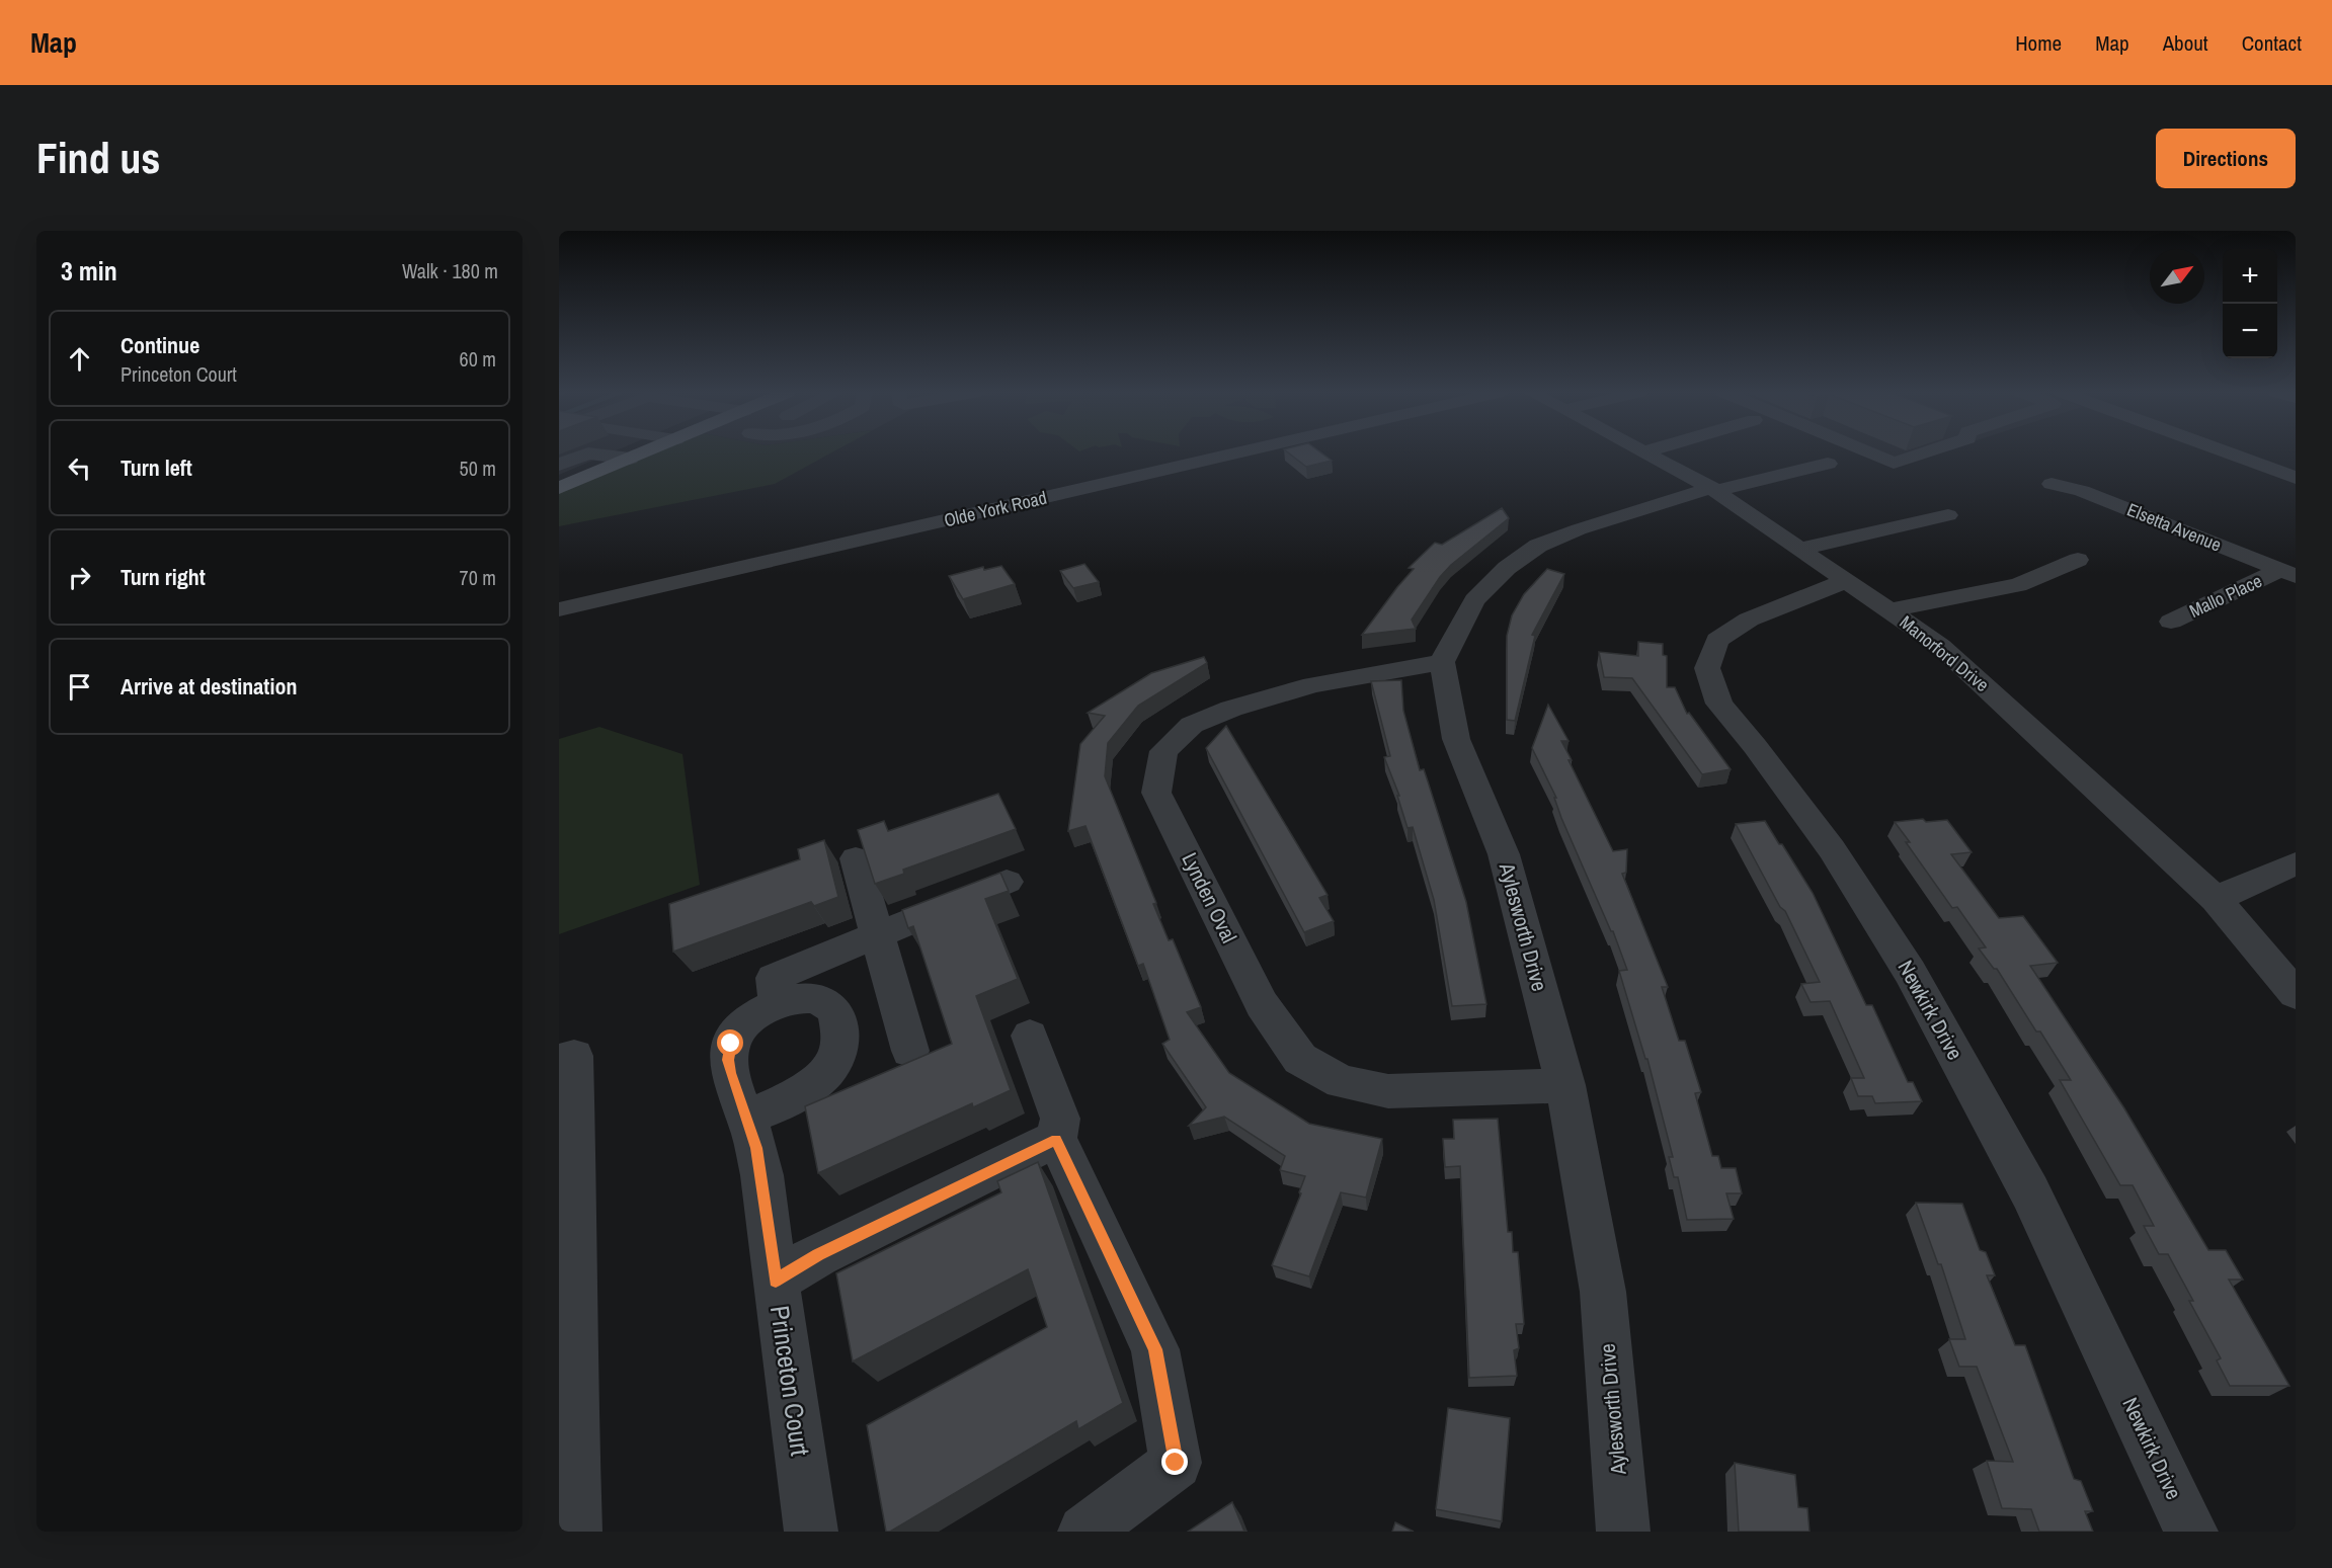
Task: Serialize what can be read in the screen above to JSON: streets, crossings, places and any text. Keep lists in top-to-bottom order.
{
  "streets": {
    "street": [
      "Olde York Road",
      "Elsetta Avenue",
      "Mallo Place",
      "Manorford Drive",
      "Lynden Oval",
      "Aylesworth Drive",
      "Newkirk Drive",
      "Princeton Court"
    ]
  },
  "crossings": [
    ["Elsetta Avenue", "Mallo Place"],
    ["Manorford Drive", "Newkirk Drive"],
    ["Lynden Oval", "Aylesworth Drive"]
  ],
  "north": "top right",
  "page": {
    "header": "Map",
    "nav": [
      "Home",
      "Map",
      "About",
      "Contact"
    ],
    "buttons": "Directions",
    "title": "Find us",
    "heading": ["3 min", "Walk · 180 m"],
    "map_buttons": ["+", "−"],
    "list": [
      ["Continue", "Princeton Court", "60 m"],
      ["Turn left", "50 m"],
      ["Turn right", "70 m"],
      "Arrive at destination"
    ]
  }
}
